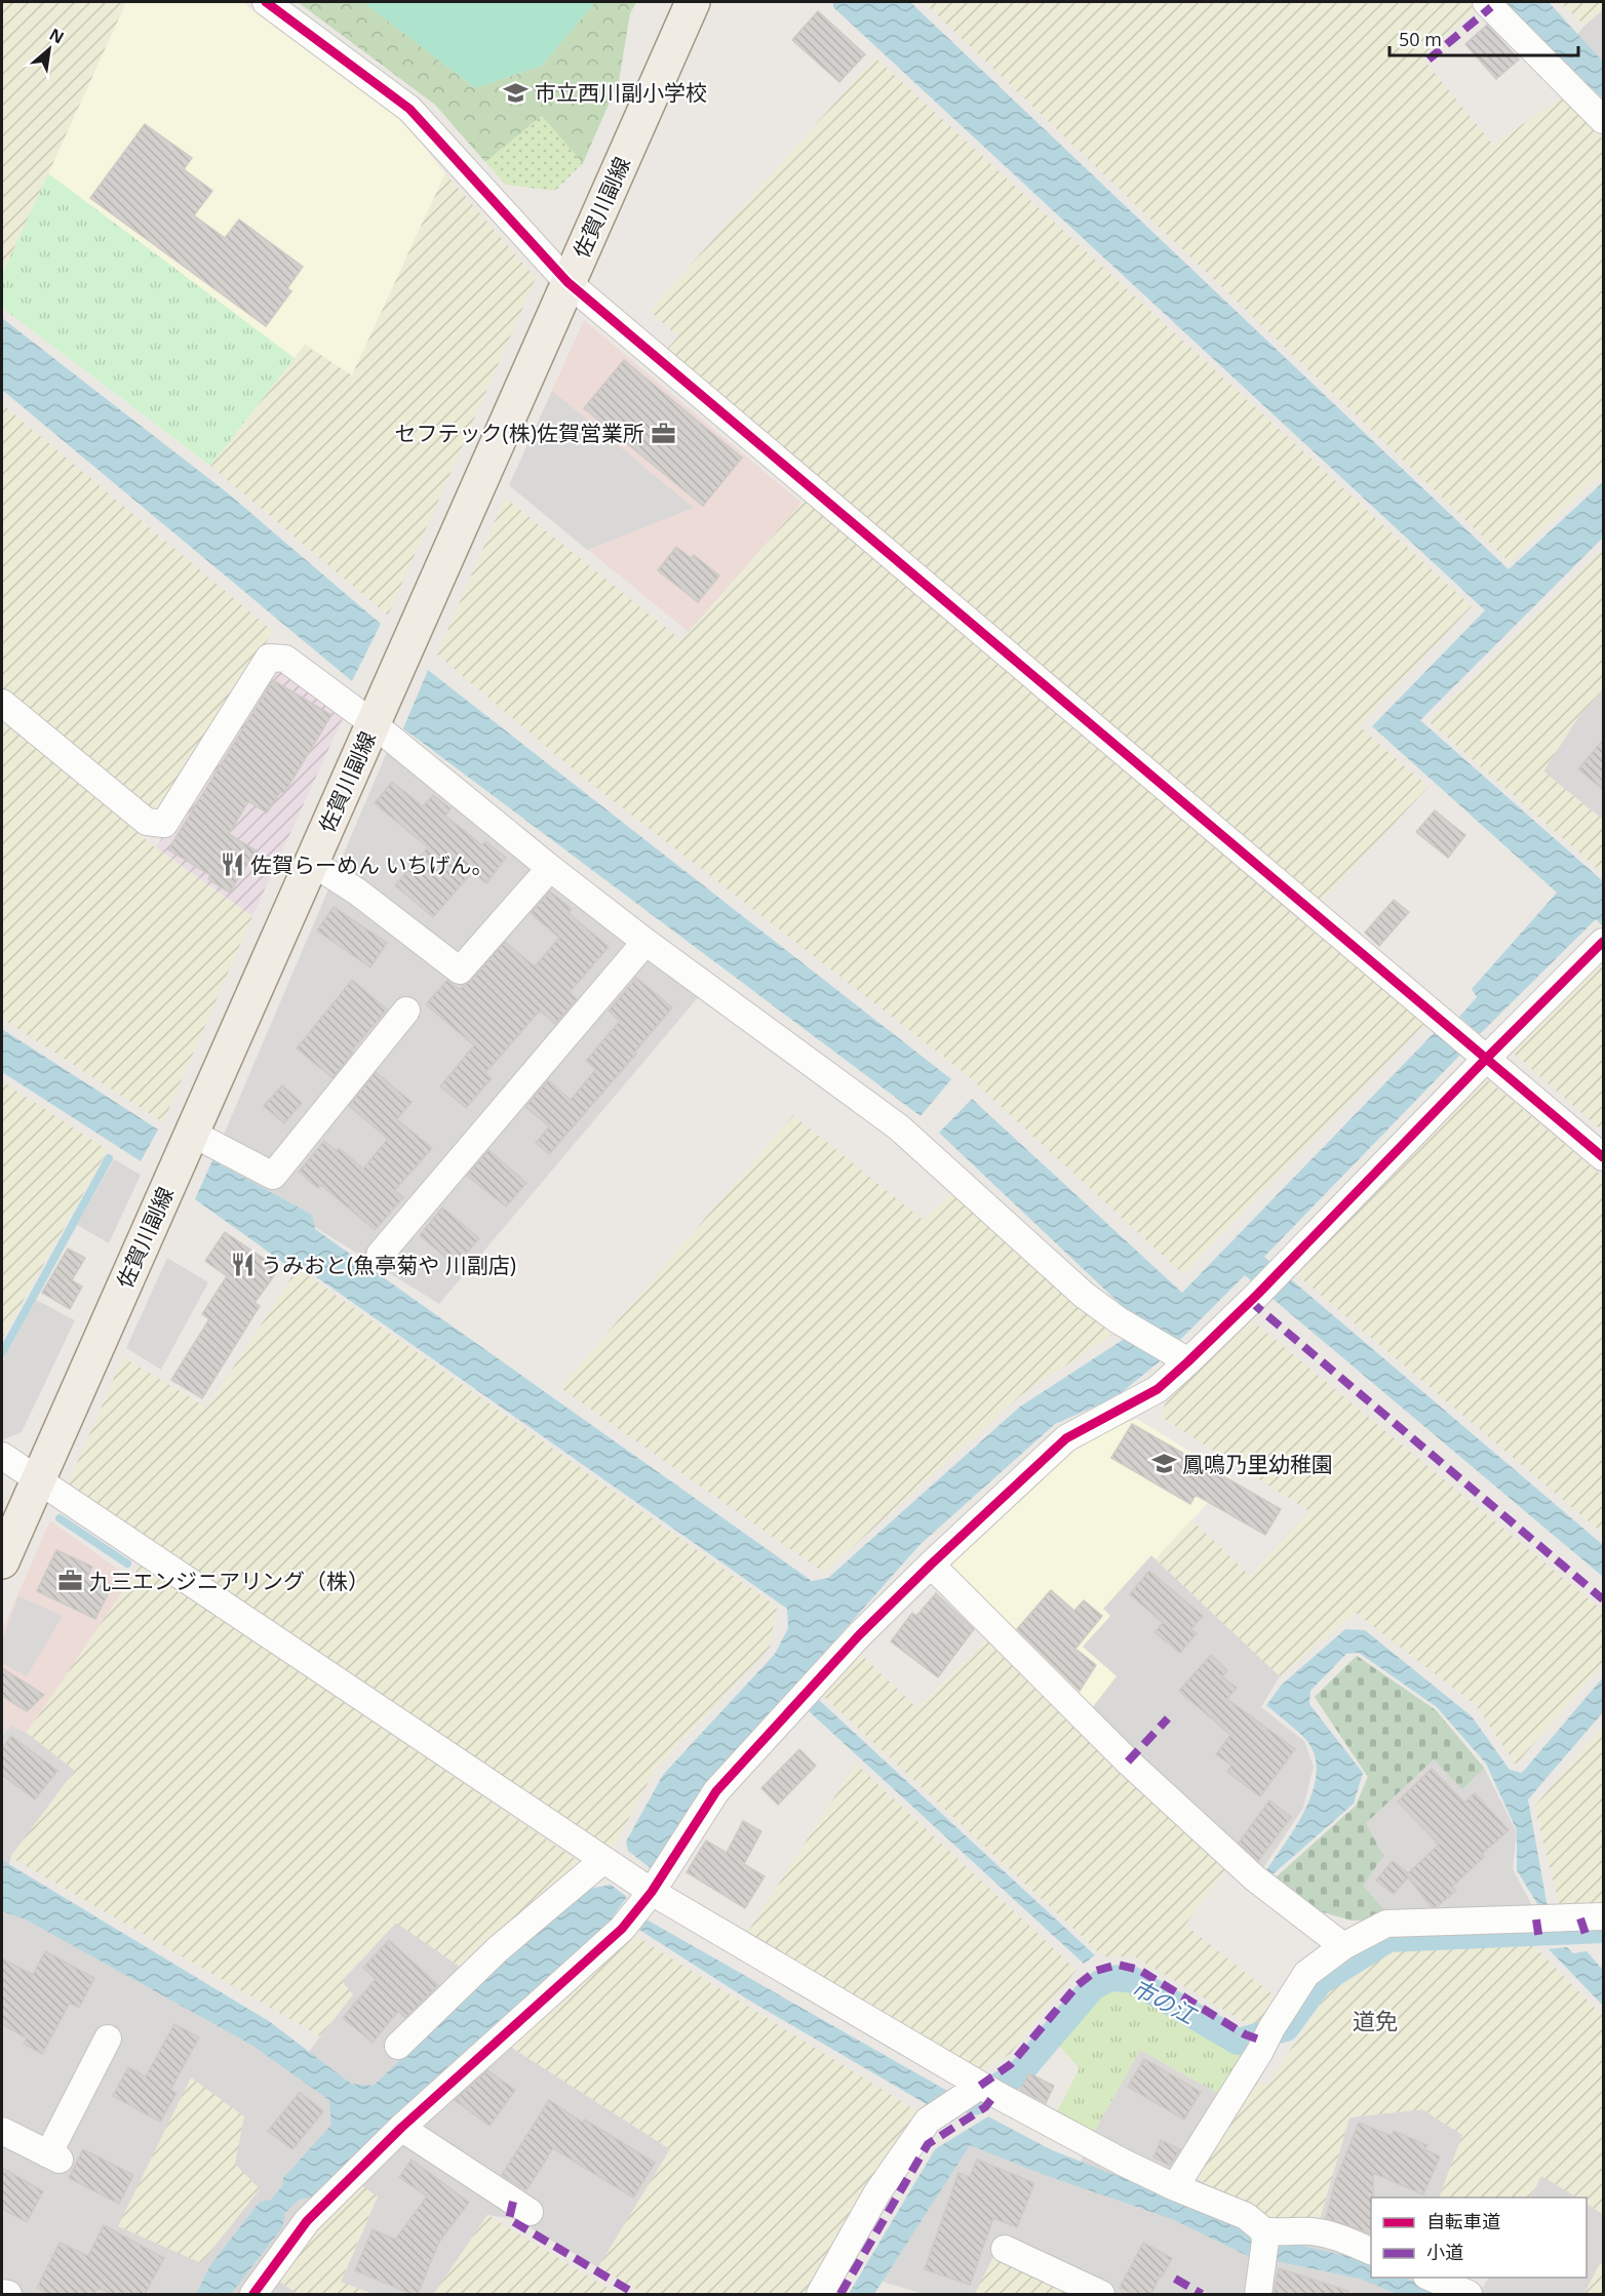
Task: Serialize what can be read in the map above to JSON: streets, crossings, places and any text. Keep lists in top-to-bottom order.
{
  "streets": {
    "main road": ["佐賀川副線"]
  },
  "districts": ["道免"],
  "water": ["市の江"],
  "places": {
    "school or university": ["市立西川副小学校", "鳳鳴乃里幼稚園"],
    "office": ["セフテック(株)佐賀営業所", "九三エンジニアリング（株）"],
    "restaurant": ["佐賀らーめん いちげん。", "うみおと(魚亭菊や 川副店)"]
  },
  "legend": ["自転車道", "小道"],
  "scale_bar": "50 m",
  "north": "top right"
}
